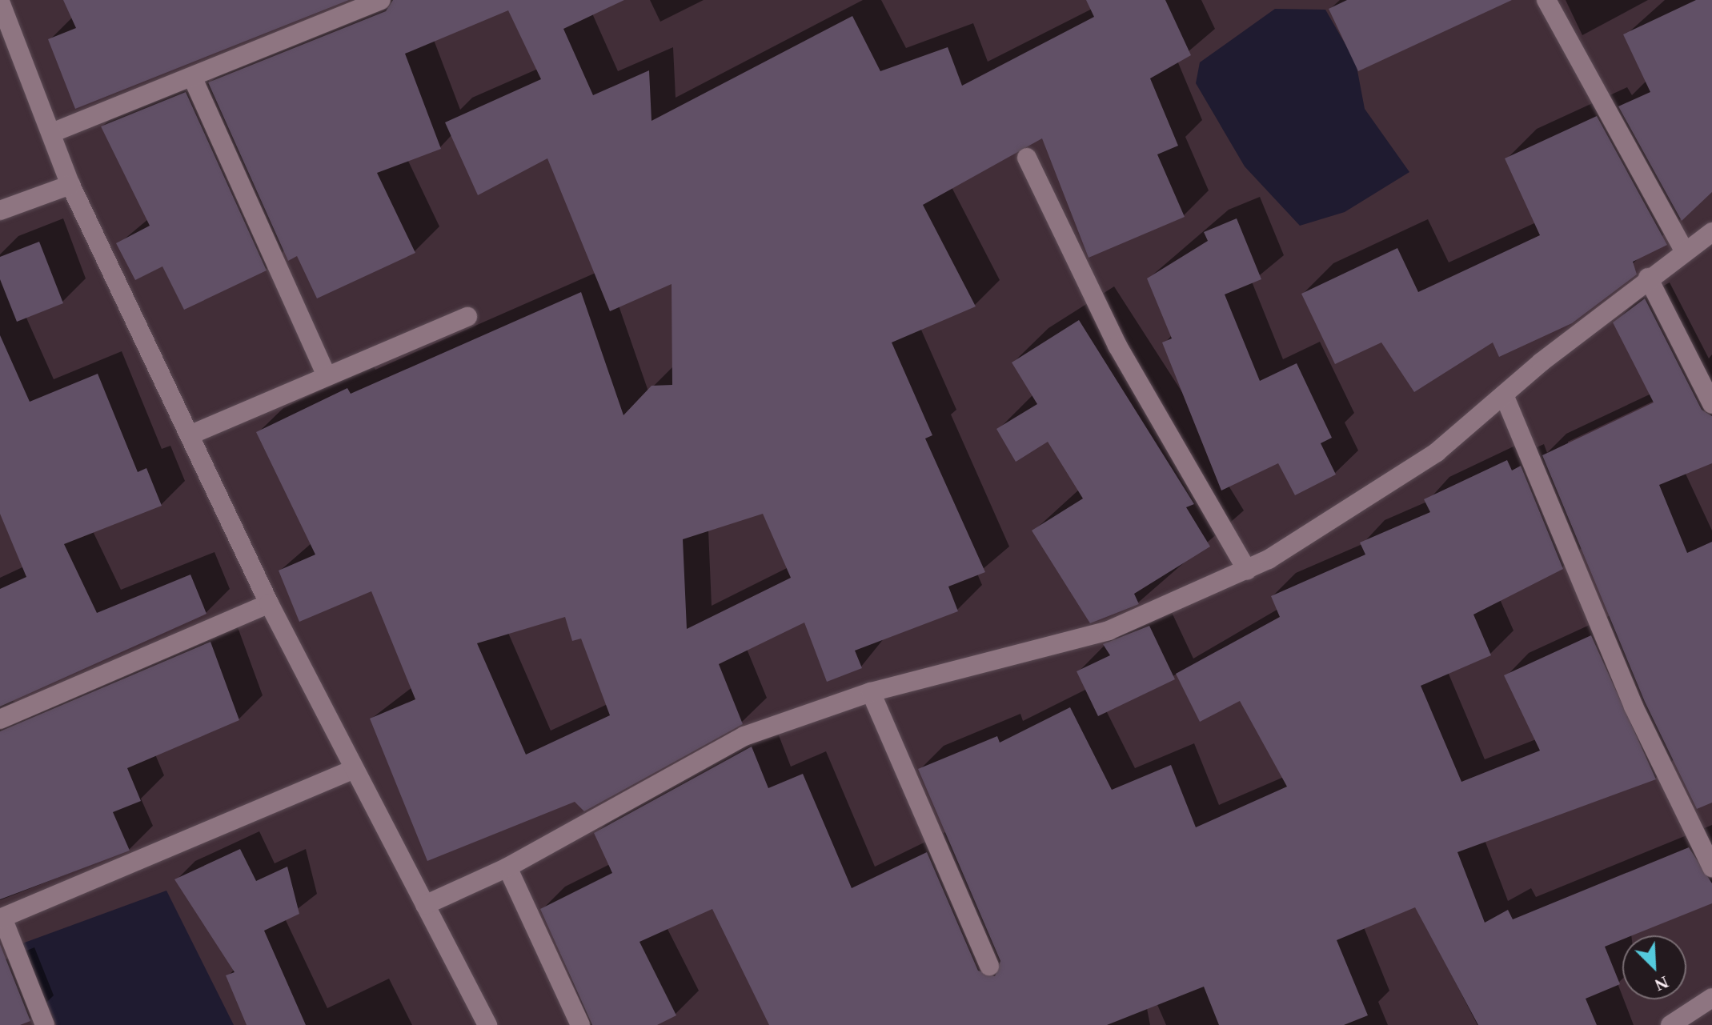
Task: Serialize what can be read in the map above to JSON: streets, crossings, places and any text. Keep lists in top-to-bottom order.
{
  "north": "bottom right"
}
